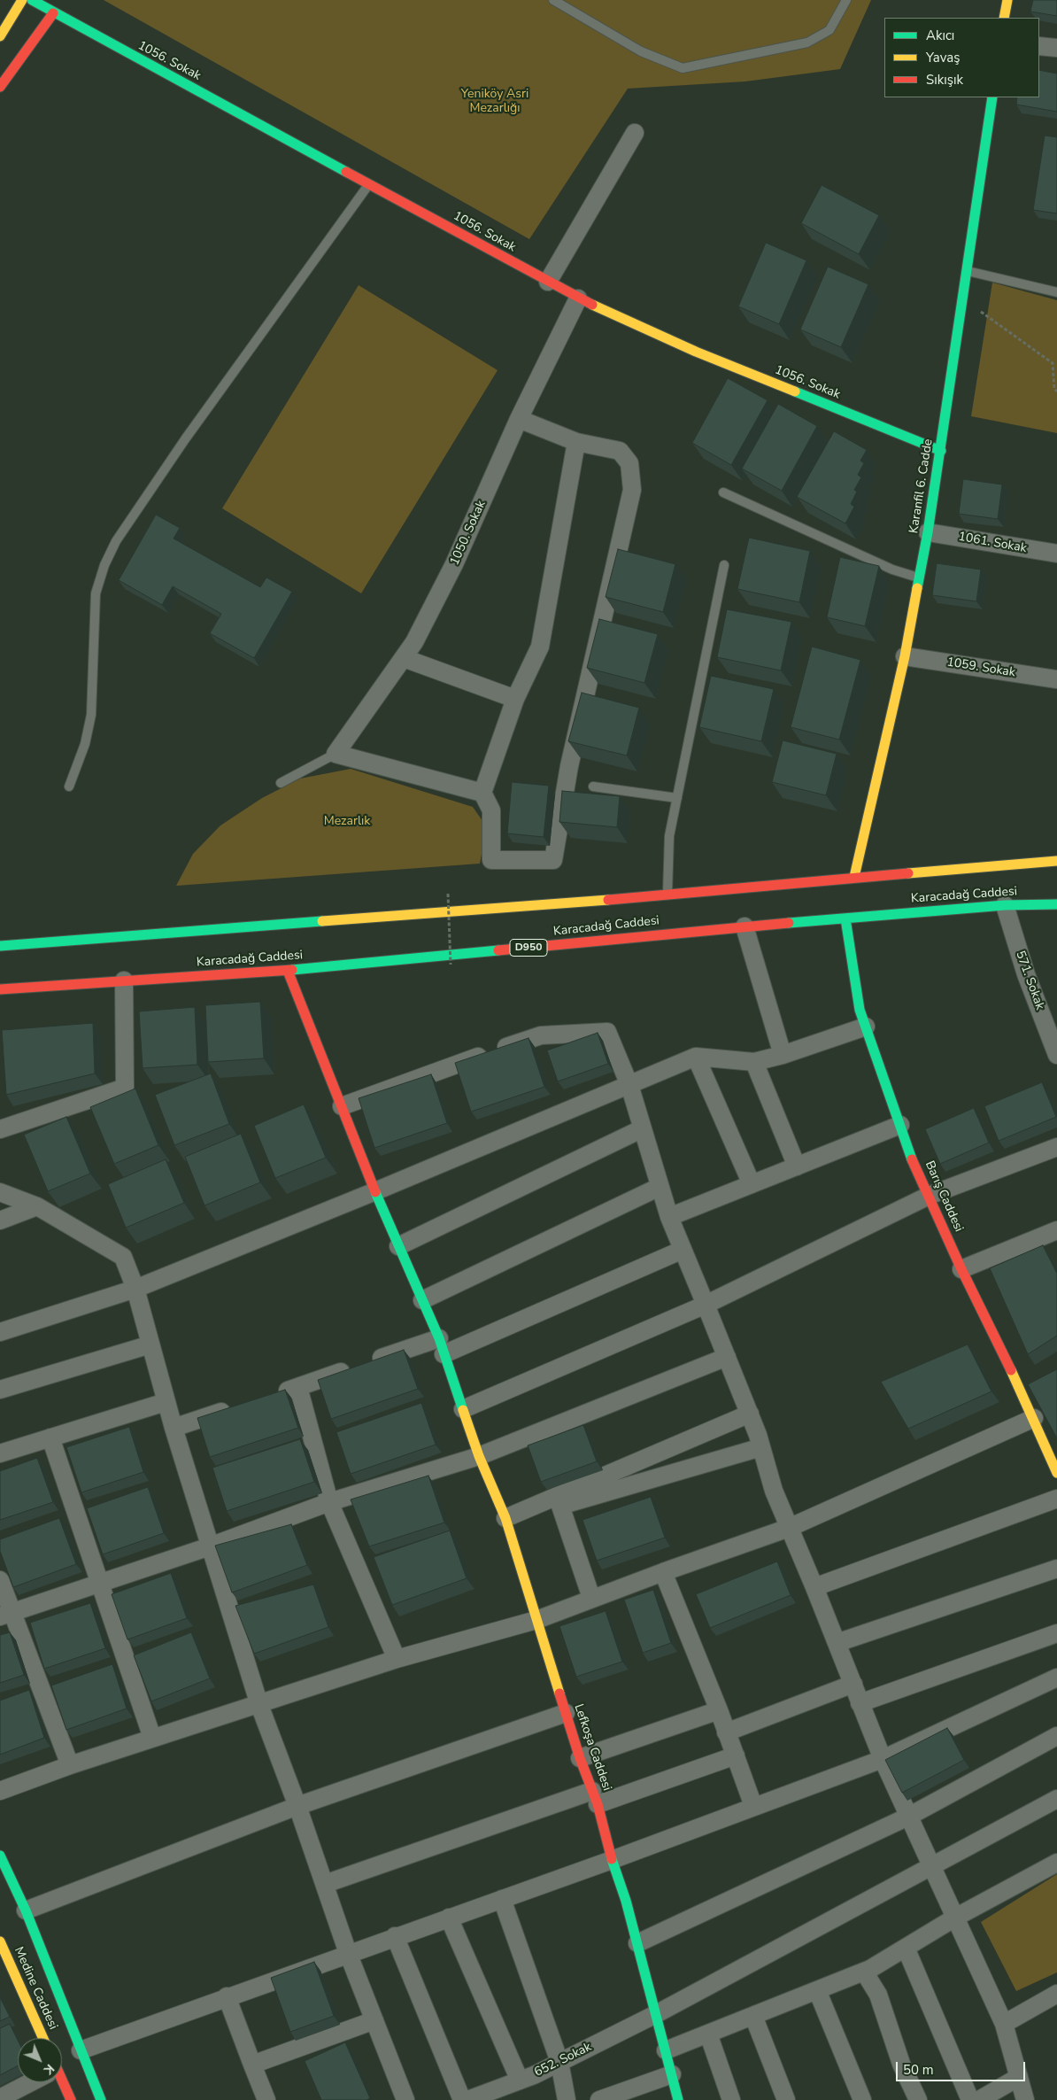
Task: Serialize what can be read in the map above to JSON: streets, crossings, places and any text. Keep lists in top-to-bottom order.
{
  "streets": {
    "main road": [
      "1056. Sokak",
      "Karanfil 6. Cadde",
      "Karacadağ Caddesi",
      "D950",
      "Barış Caddesi",
      "Lefkoşa Caddesi",
      "Medine Caddesi"
    ],
    "street": [
      "1050. Sokak",
      "1061. Sokak",
      "1059. Sokak",
      "571. Sokak",
      "652. Sokak"
    ]
  },
  "crossings": [
    ["1056. Sokak", "Karanfil 6. Cadde"],
    ["1056. Sokak", "1050. Sokak"],
    ["Karanfil 6. Cadde", "1061. Sokak"],
    ["Karanfil 6. Cadde", "1059. Sokak"],
    ["Karacadağ Caddesi", "571. Sokak"],
    ["Karacadağ Caddesi", "Barış Caddesi"],
    ["Karacadağ Caddesi", "Lefkoşa Caddesi"],
    ["Lefkoşa Caddesi", "652. Sokak"]
  ],
  "parks": ["Yeniköy Asri Mezarlığı", "Mezarlık"],
  "legend": ["Akıcı", "Yavaş", "Sıkışık"],
  "scale_bar": "50 m",
  "north": "bottom right"
}
